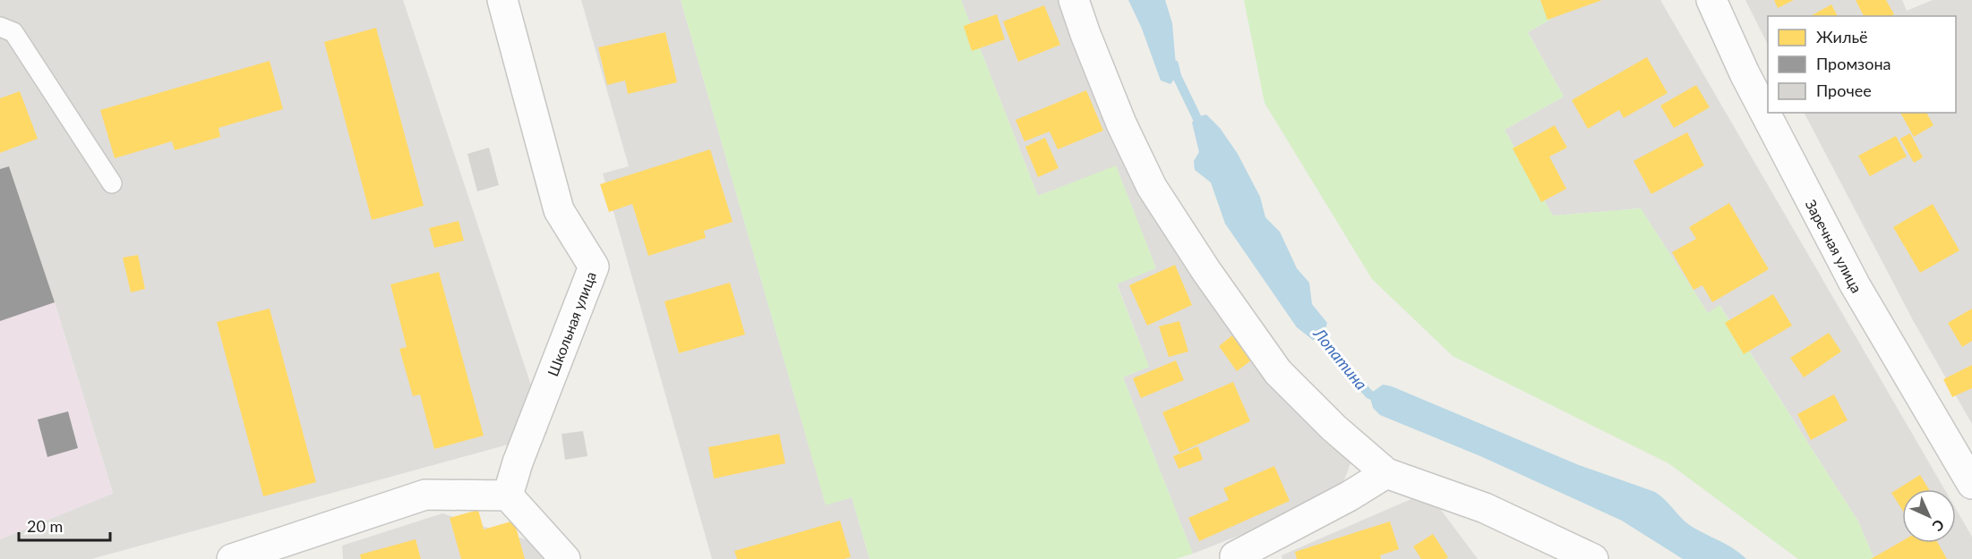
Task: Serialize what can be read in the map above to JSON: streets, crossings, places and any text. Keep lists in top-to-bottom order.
{
  "streets": {
    "street": ["Заречная улица", "Школьная улица"]
  },
  "water": ["Лопатина"],
  "legend": ["Жильё", "Промзона", "Прочее"],
  "scale_bar": "20 m",
  "north": "bottom right"
}
